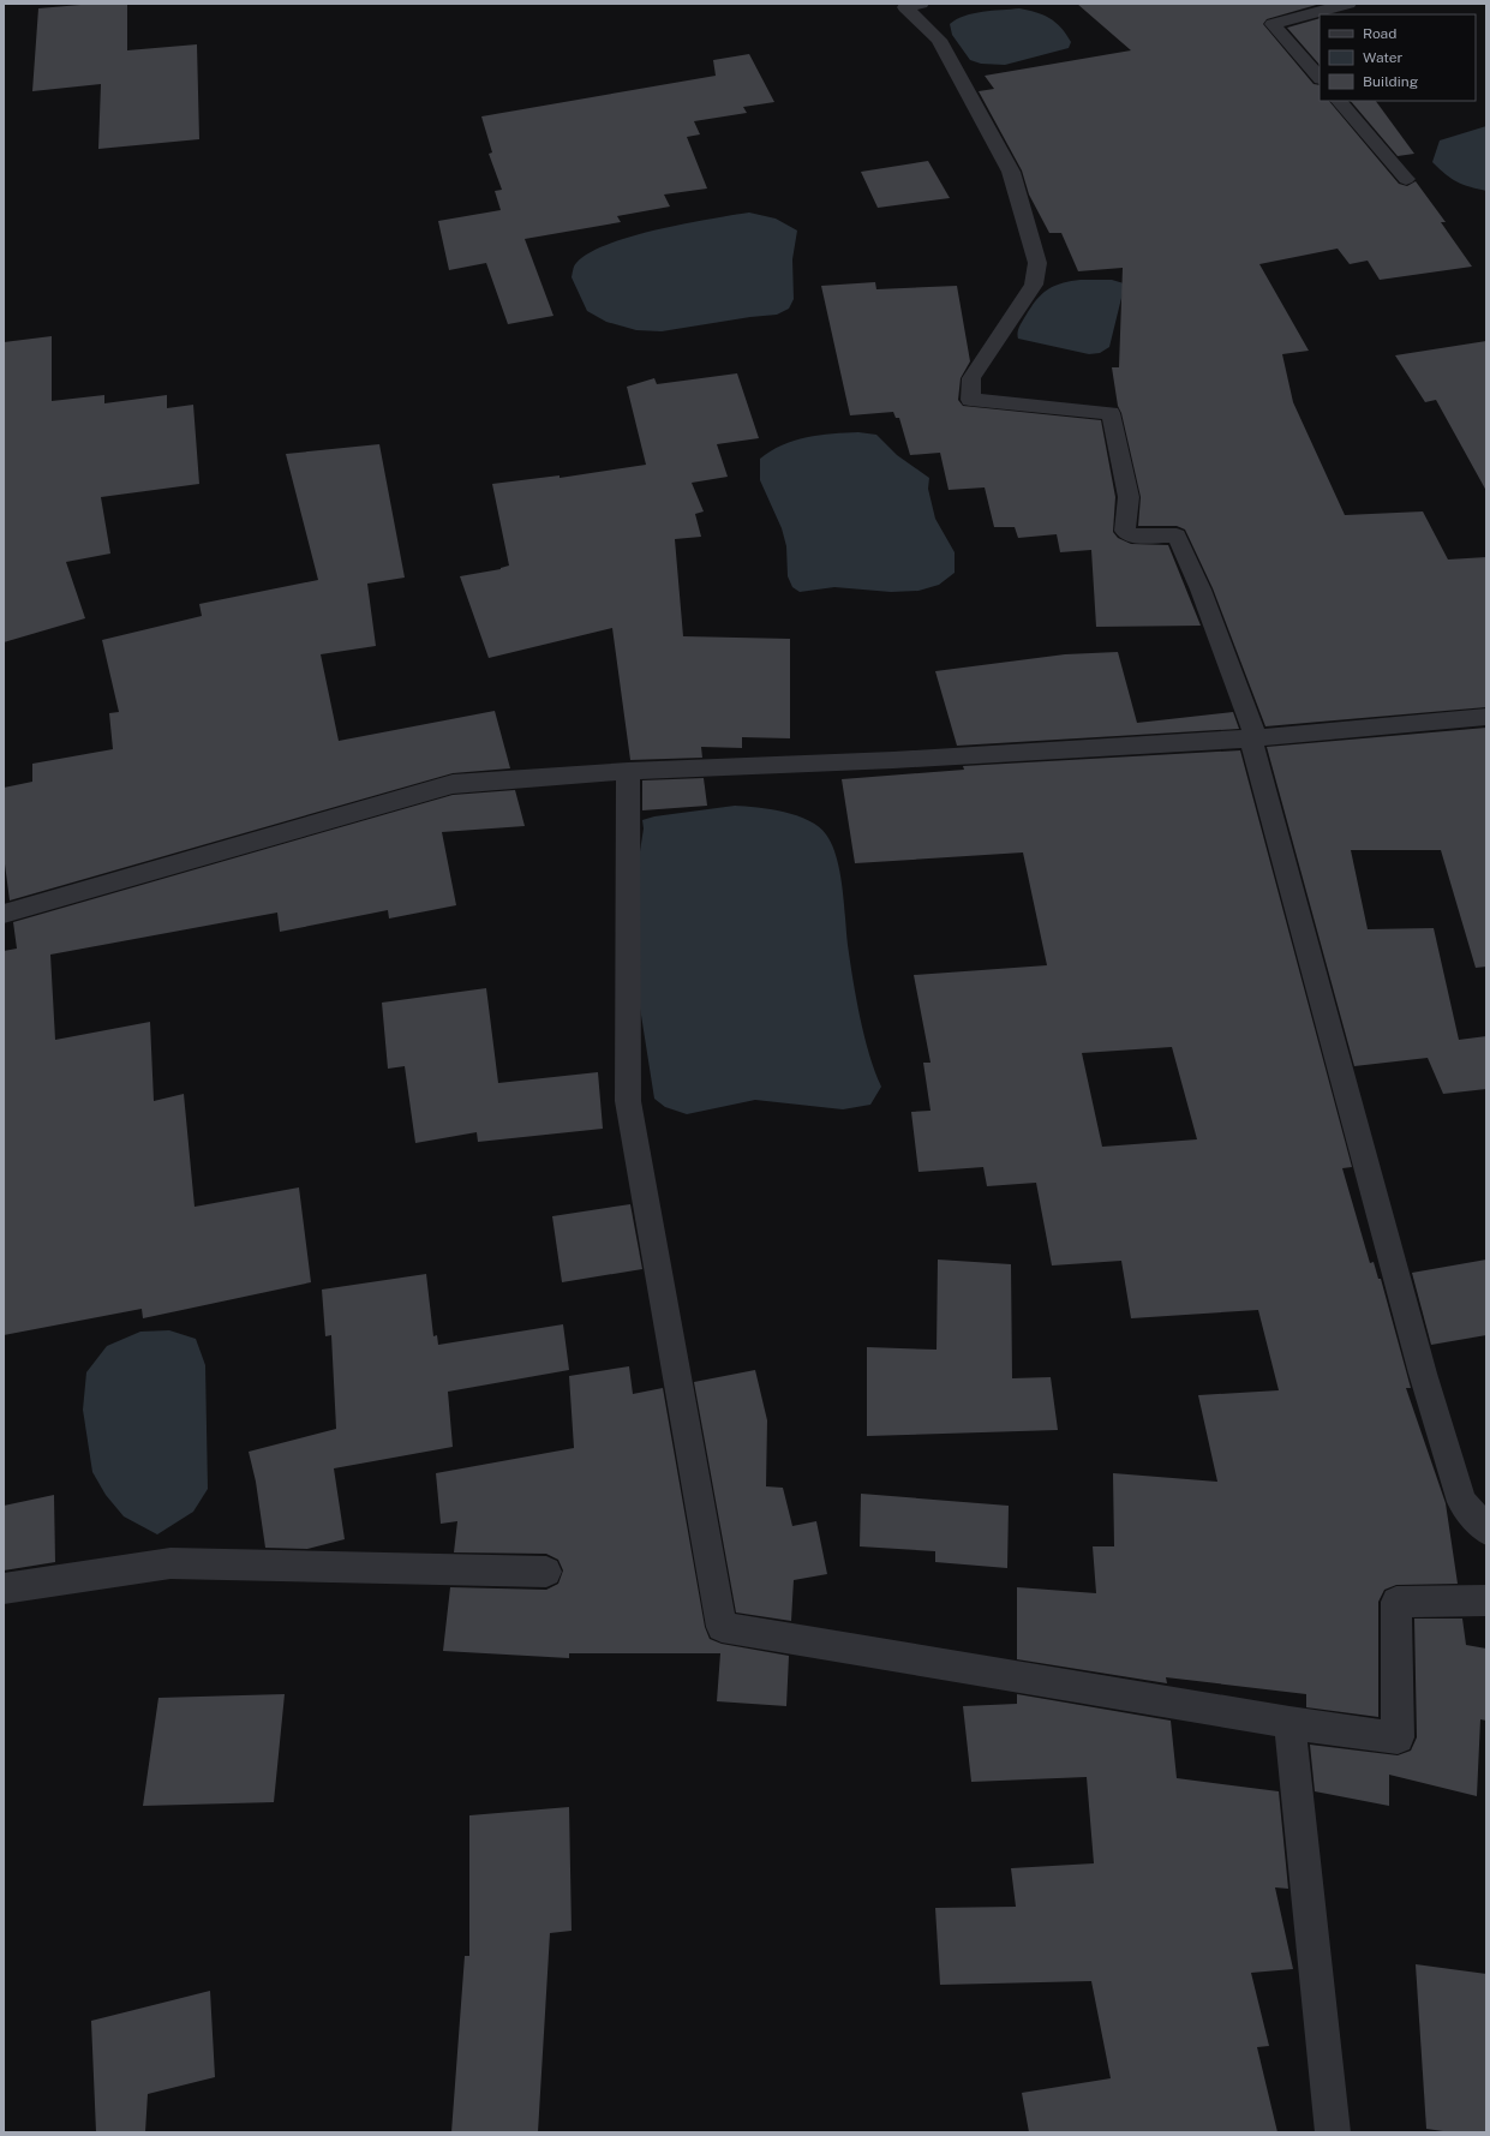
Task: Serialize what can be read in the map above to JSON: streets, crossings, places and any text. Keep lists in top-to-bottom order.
{
  "legend": ["Road", "Water", "Building"]
}
